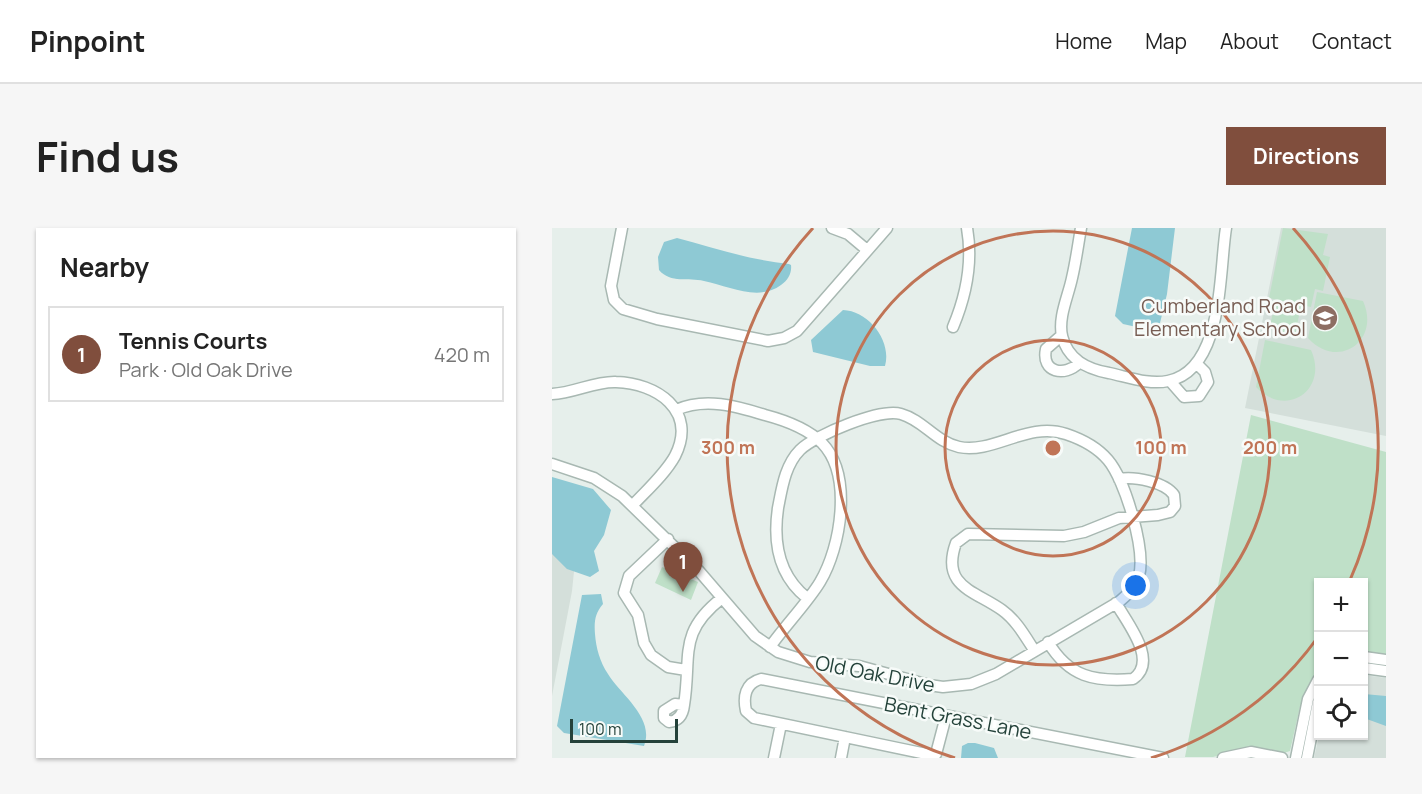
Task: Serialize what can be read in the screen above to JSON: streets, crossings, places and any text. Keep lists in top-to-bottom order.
{
  "streets": {
    "street": ["Old Oak Drive", "Bent Grass Lane"]
  },
  "places": {
    "school or university": ["Cumberland Road Elementary School"]
  },
  "scale_bar": "100 m",
  "page": {
    "header": "Pinpoint",
    "nav": [
      "Home",
      "Map",
      "About",
      "Contact"
    ],
    "title": "Find us",
    "buttons": "Directions",
    "heading": "Nearby",
    "list": [
      {
        "mark": "1",
        "name": "Tennis Courts",
        "note": "Park · Old Oak Drive",
        "value": "420 m"
      }
    ],
    "pins": "1",
    "map_buttons": ["+", "−"],
    "scale": "100 m"
  },
  "rings": ["100 m", "200 m", "300 m"]
}
